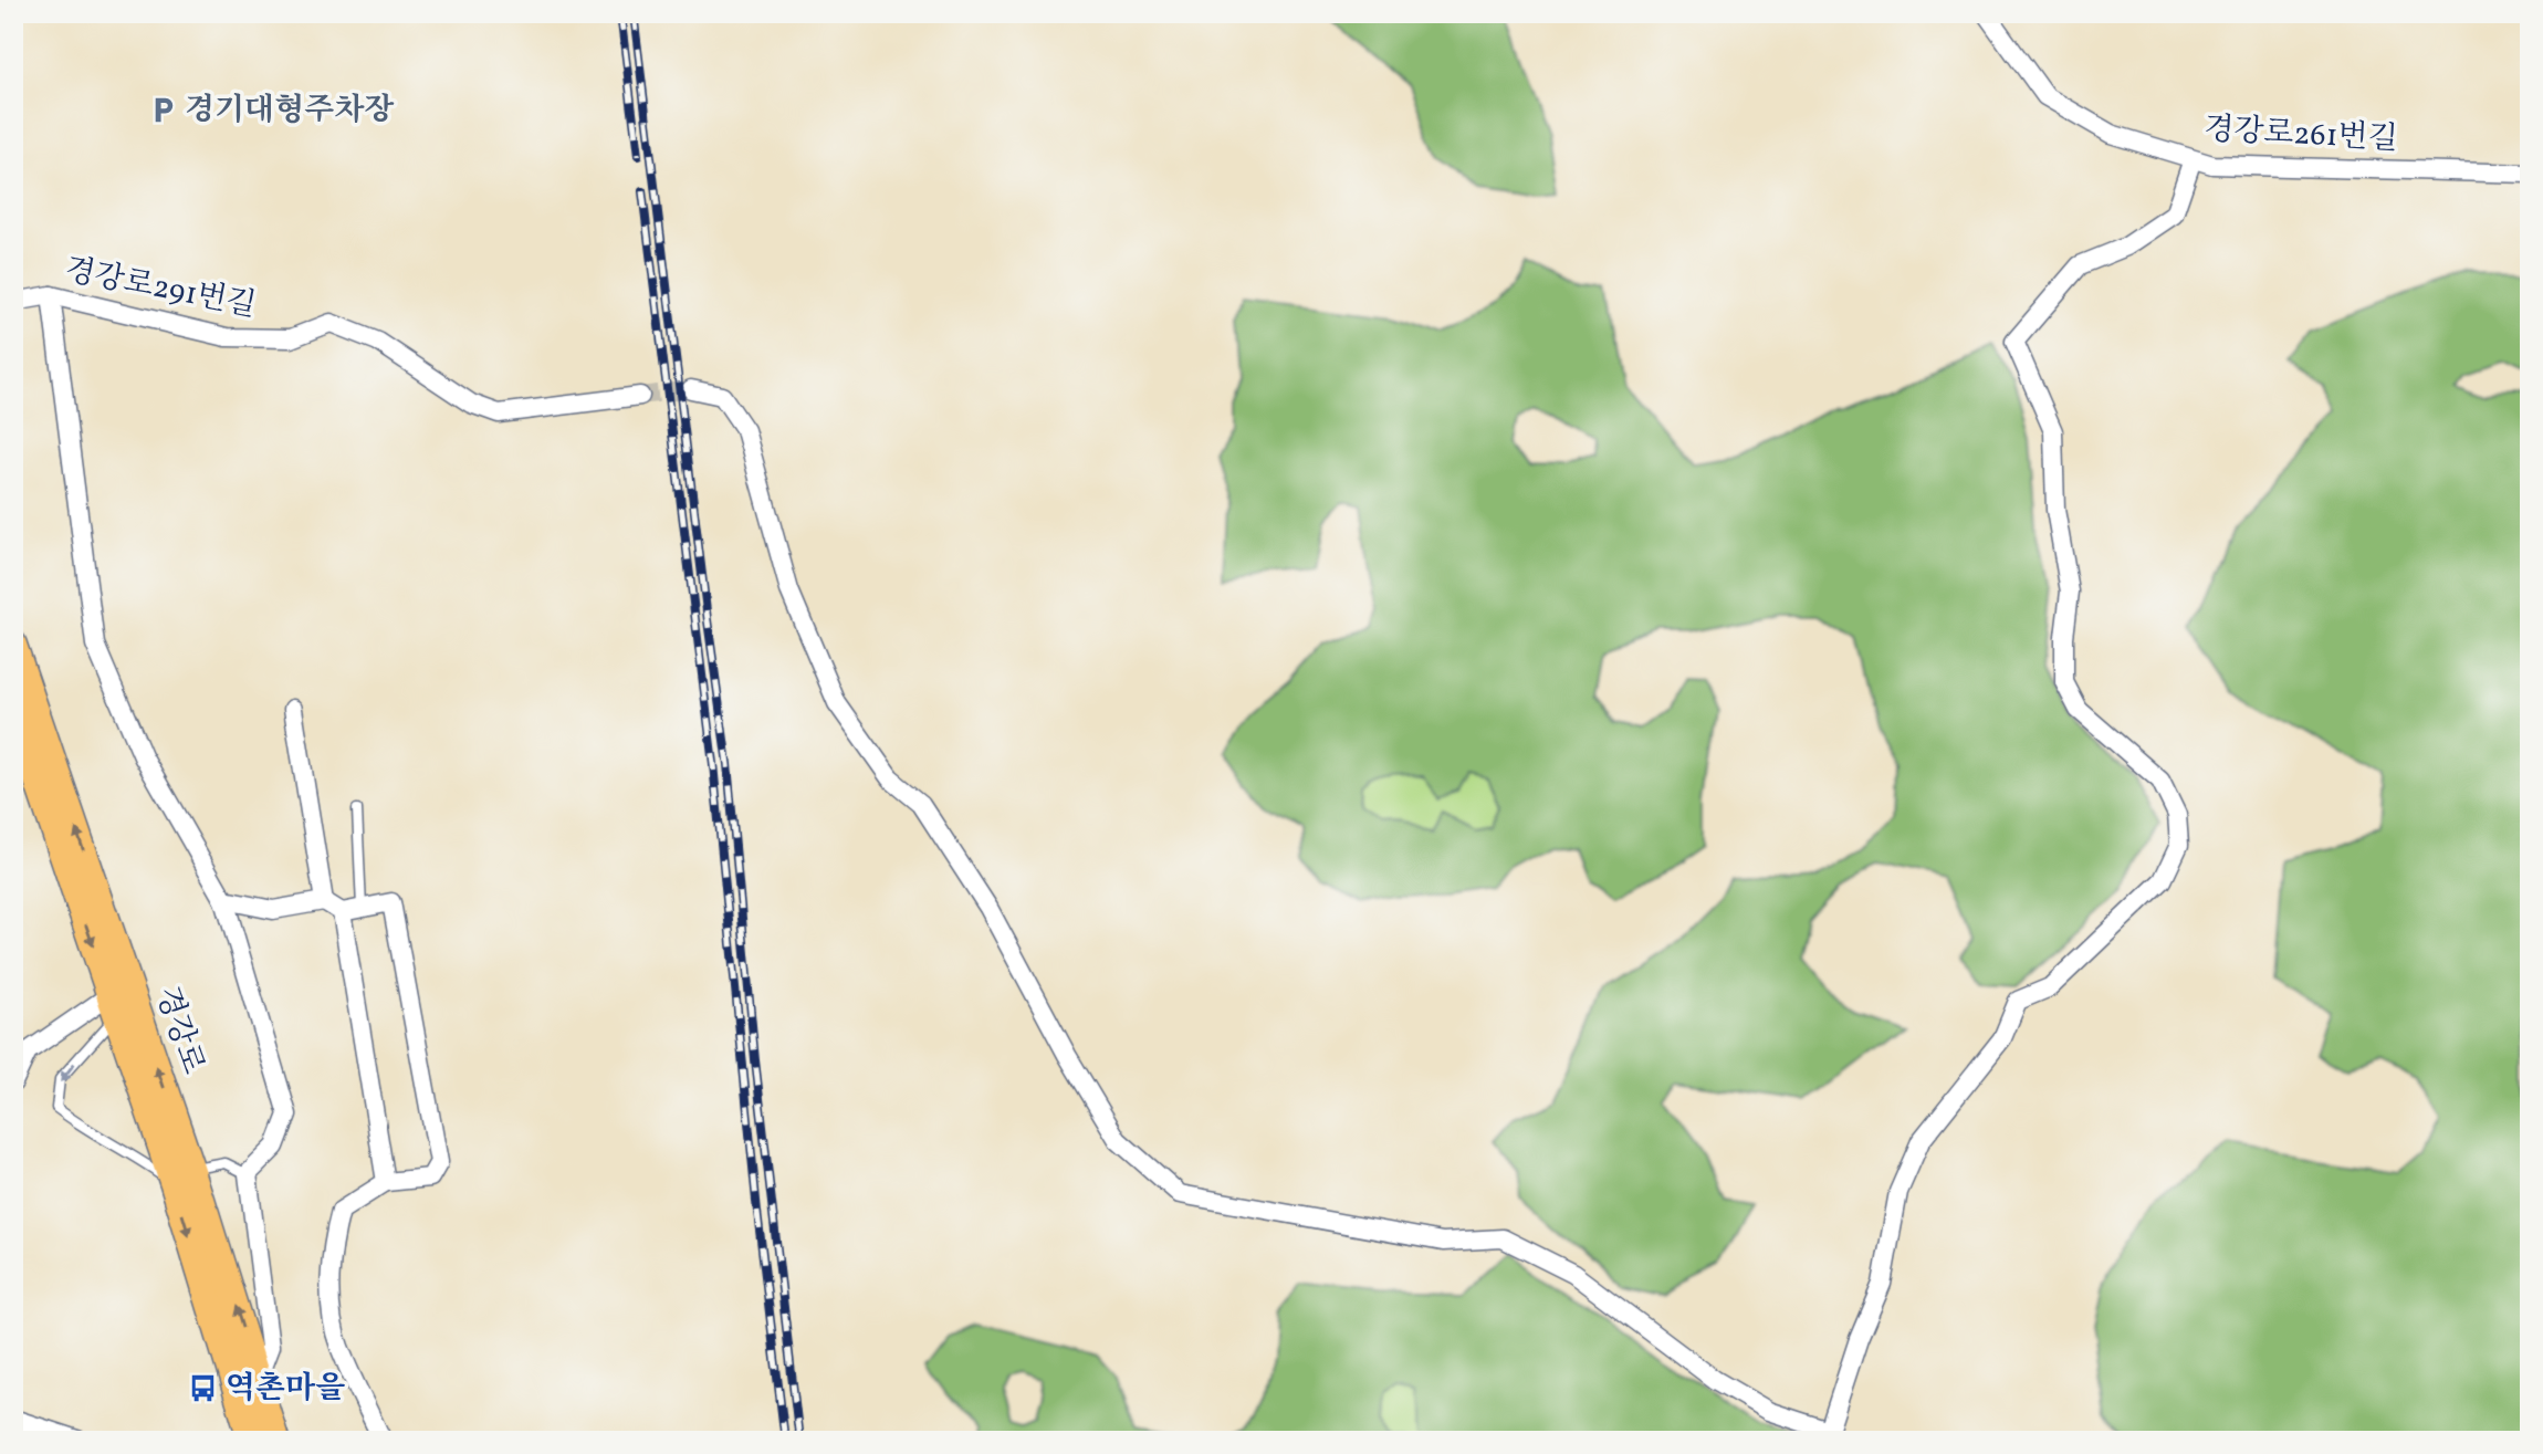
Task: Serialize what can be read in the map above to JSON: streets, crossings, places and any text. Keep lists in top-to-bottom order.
{
  "streets": {
    "main road": ["경강로"],
    "street": ["경강로261번길", "경강로291번길"]
  },
  "places": {
    "parking": ["경기대형주차장"],
    "bus stop": ["역촌마을"]
  }
}
